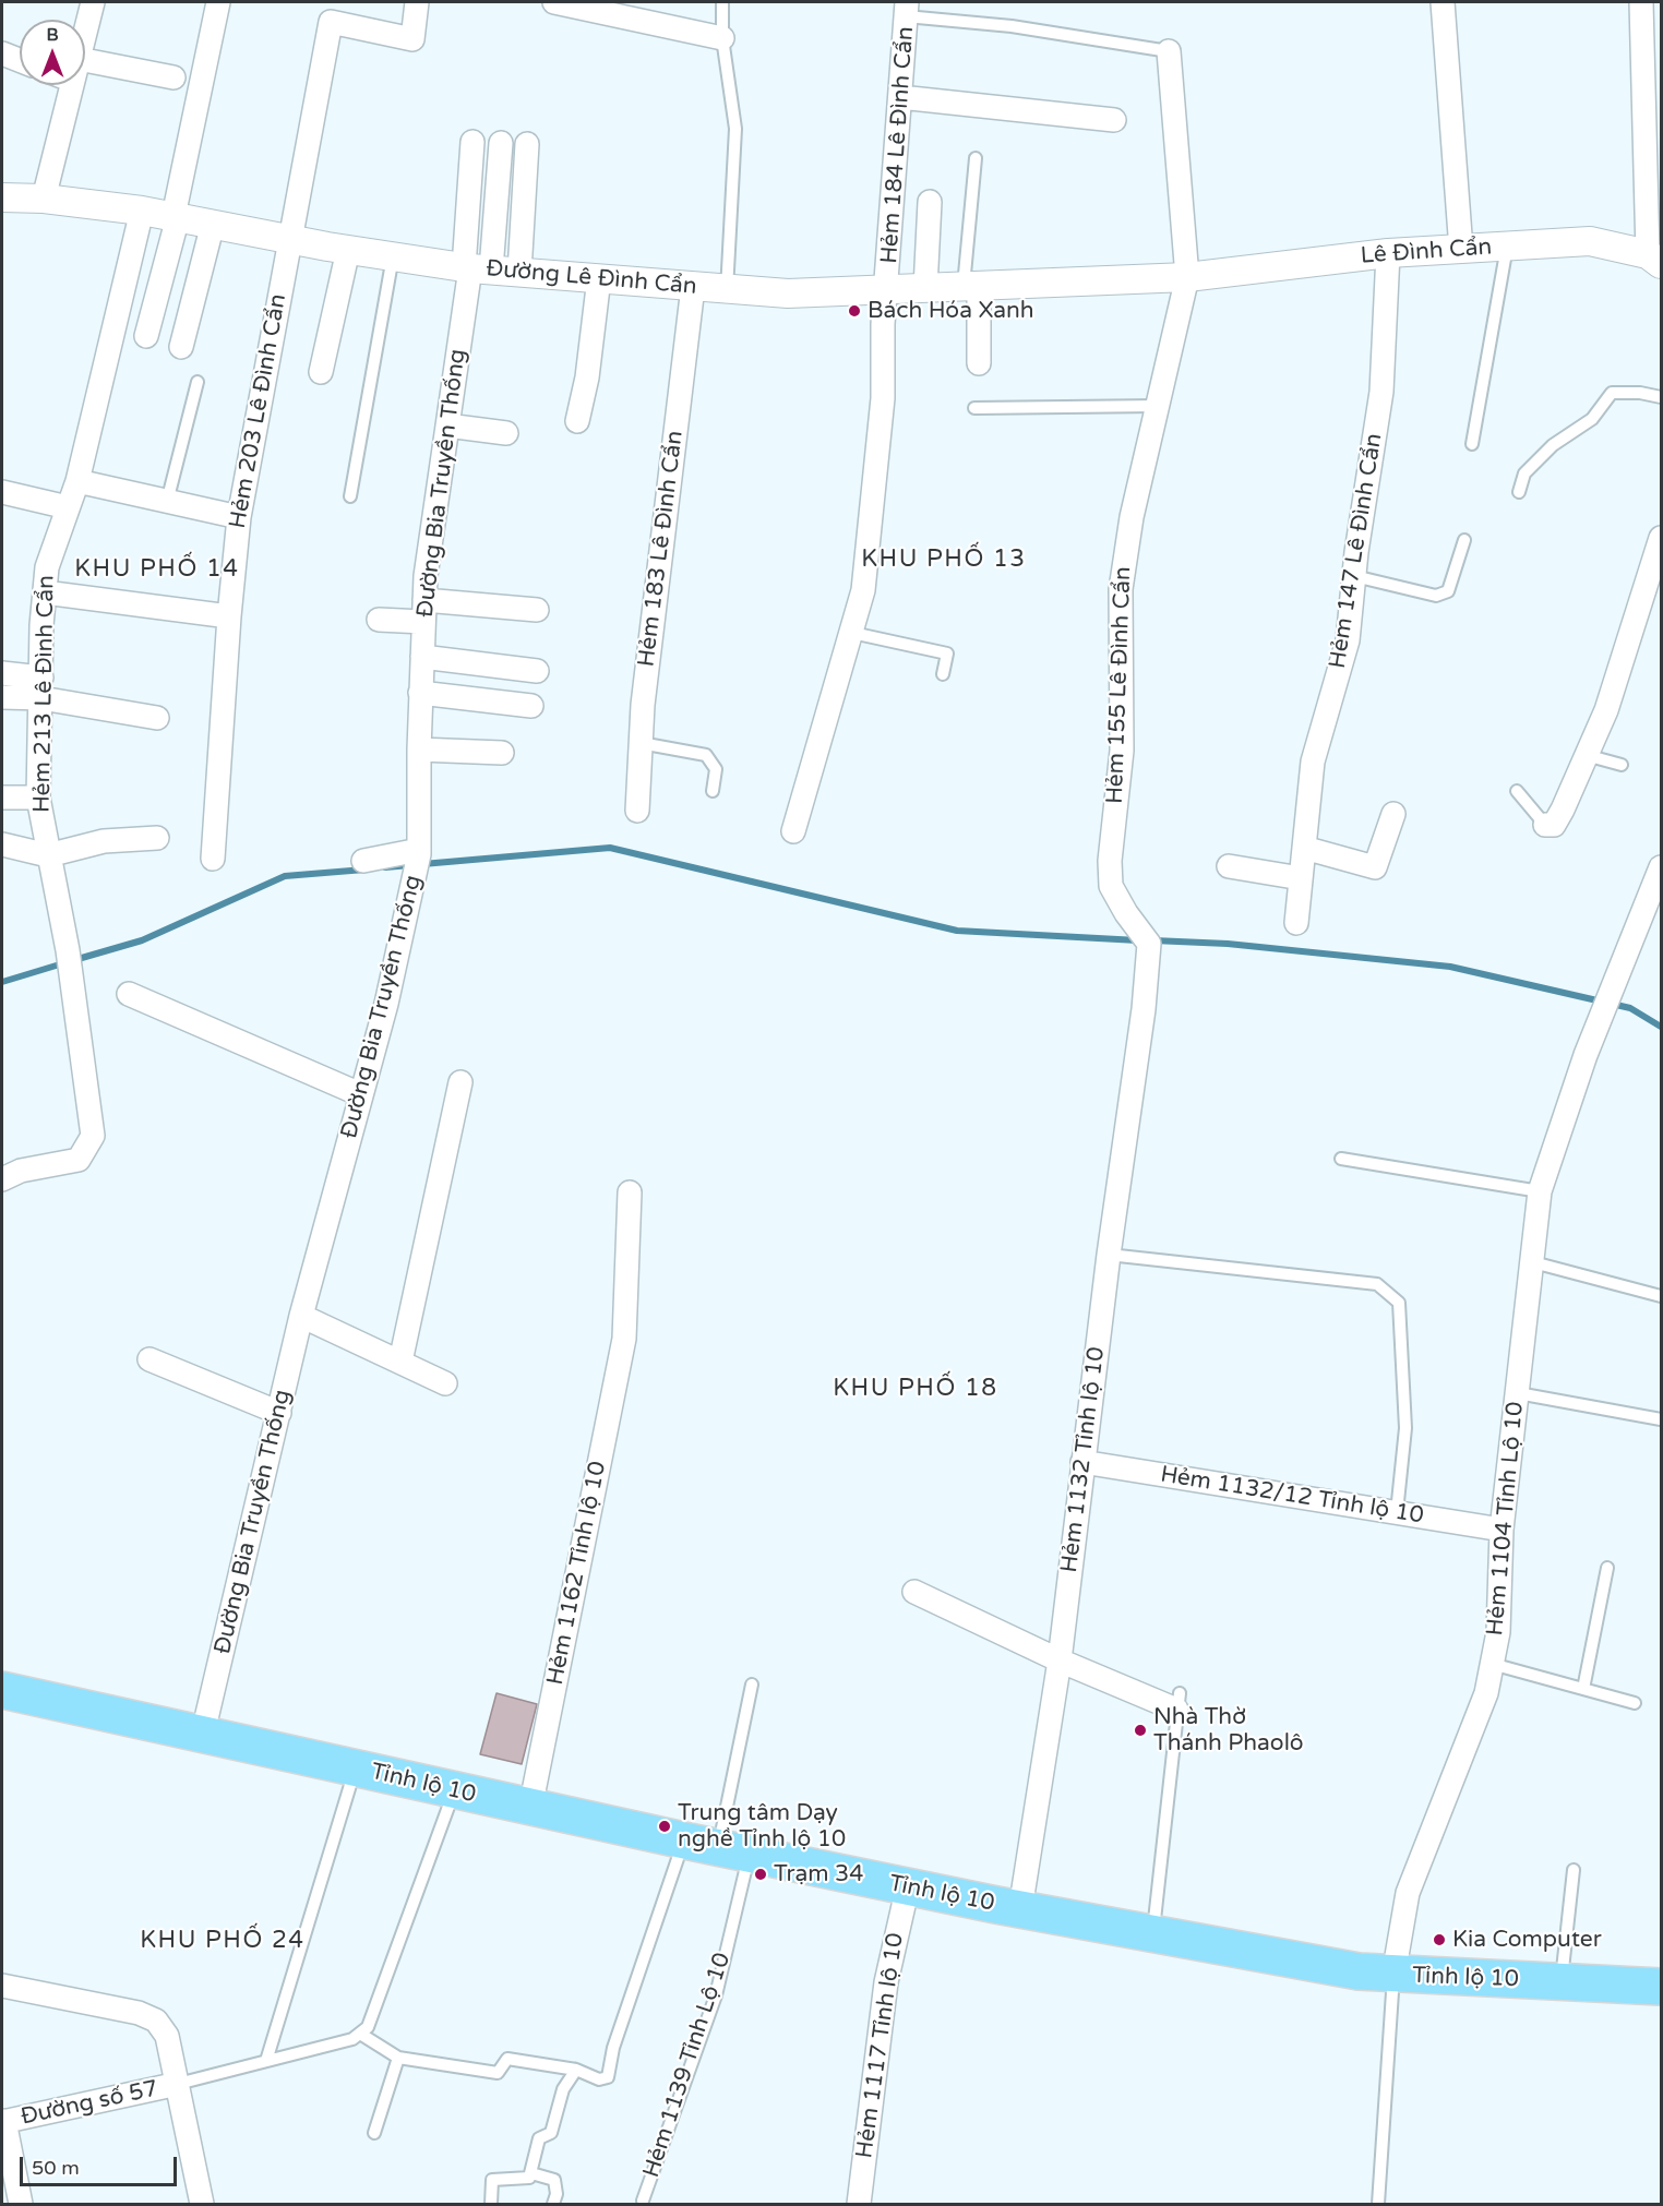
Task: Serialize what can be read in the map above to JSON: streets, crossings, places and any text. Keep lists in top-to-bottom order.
{
  "streets": {
    "main road": ["Tỉnh lộ 10"],
    "street": [
      "Hẻm 184 Lê Đình Cẩn",
      "Lê Đình Cẩn",
      "Đường Lê Đình Cẩn",
      "Hẻm 203 Lê Đình Cẩn",
      "Đường Bia Truyền Thống",
      "Hẻm 183 Lê Đình Cẩn",
      "Hẻm 147 Lê Đình Cẩn",
      "Hẻm 155 Lê Đình Cẩn",
      "Hẻm 213 Lê Đình Cẩn",
      "Hẻm 1132 Tỉnh lộ 10",
      "Hẻm 1132/12 Tỉnh lộ 10",
      "Hẻm 1104 Tỉnh Lộ 10",
      "Hẻm 1162 Tỉnh lộ 10",
      "Hẻm 1117 Tỉnh lộ 10",
      "Đường số 57"
    ],
    "lane": ["Hẻm 1139 Tỉnh Lộ 10"]
  },
  "crossings": [
    ["Hẻm 184 Lê Đình Cẩn", "Đường Lê Đình Cẩn"],
    ["Lê Đình Cẩn", "Đường Lê Đình Cẩn"],
    ["Lê Đình Cẩn", "Hẻm 147 Lê Đình Cẩn"],
    ["Lê Đình Cẩn", "Hẻm 155 Lê Đình Cẩn"],
    ["Đường Lê Đình Cẩn", "Hẻm 203 Lê Đình Cẩn"],
    ["Đường Lê Đình Cẩn", "Đường Bia Truyền Thống"],
    ["Đường Lê Đình Cẩn", "Hẻm 183 Lê Đình Cẩn"],
    ["Đường Lê Đình Cẩn", "Hẻm 155 Lê Đình Cẩn"],
    ["Đường Lê Đình Cẩn", "Hẻm 213 Lê Đình Cẩn"],
    ["Đường Bia Truyền Thống", "Tỉnh lộ 10"],
    ["Hẻm 155 Lê Đình Cẩn", "Hẻm 1132 Tỉnh lộ 10"],
    ["Hẻm 1132 Tỉnh lộ 10", "Hẻm 1132/12 Tỉnh lộ 10"],
    ["Hẻm 1132 Tỉnh lộ 10", "Tỉnh lộ 10"],
    ["Hẻm 1132/12 Tỉnh lộ 10", "Hẻm 1104 Tỉnh Lộ 10"],
    ["Hẻm 1104 Tỉnh Lộ 10", "Tỉnh lộ 10"],
    ["Hẻm 1162 Tỉnh lộ 10", "Tỉnh lộ 10"],
    ["Tỉnh lộ 10", "Hẻm 1117 Tỉnh lộ 10"],
    ["Tỉnh lộ 10", "Hẻm 1139 Tỉnh Lộ 10"]
  ],
  "districts": [
    "KHU PHỐ 13",
    "KHU PHỐ 14",
    "KHU PHỐ 18",
    "KHU PHỐ 24"
  ],
  "places": [
    "Bách Hóa Xanh",
    "Nhà Thờ Thánh Phaolô",
    "Trung tâm Dạy nghề Tỉnh lộ 10",
    "Trạm 34",
    "Kia Computer"
  ],
  "scale_bar": "50 m",
  "north": "top"
}
